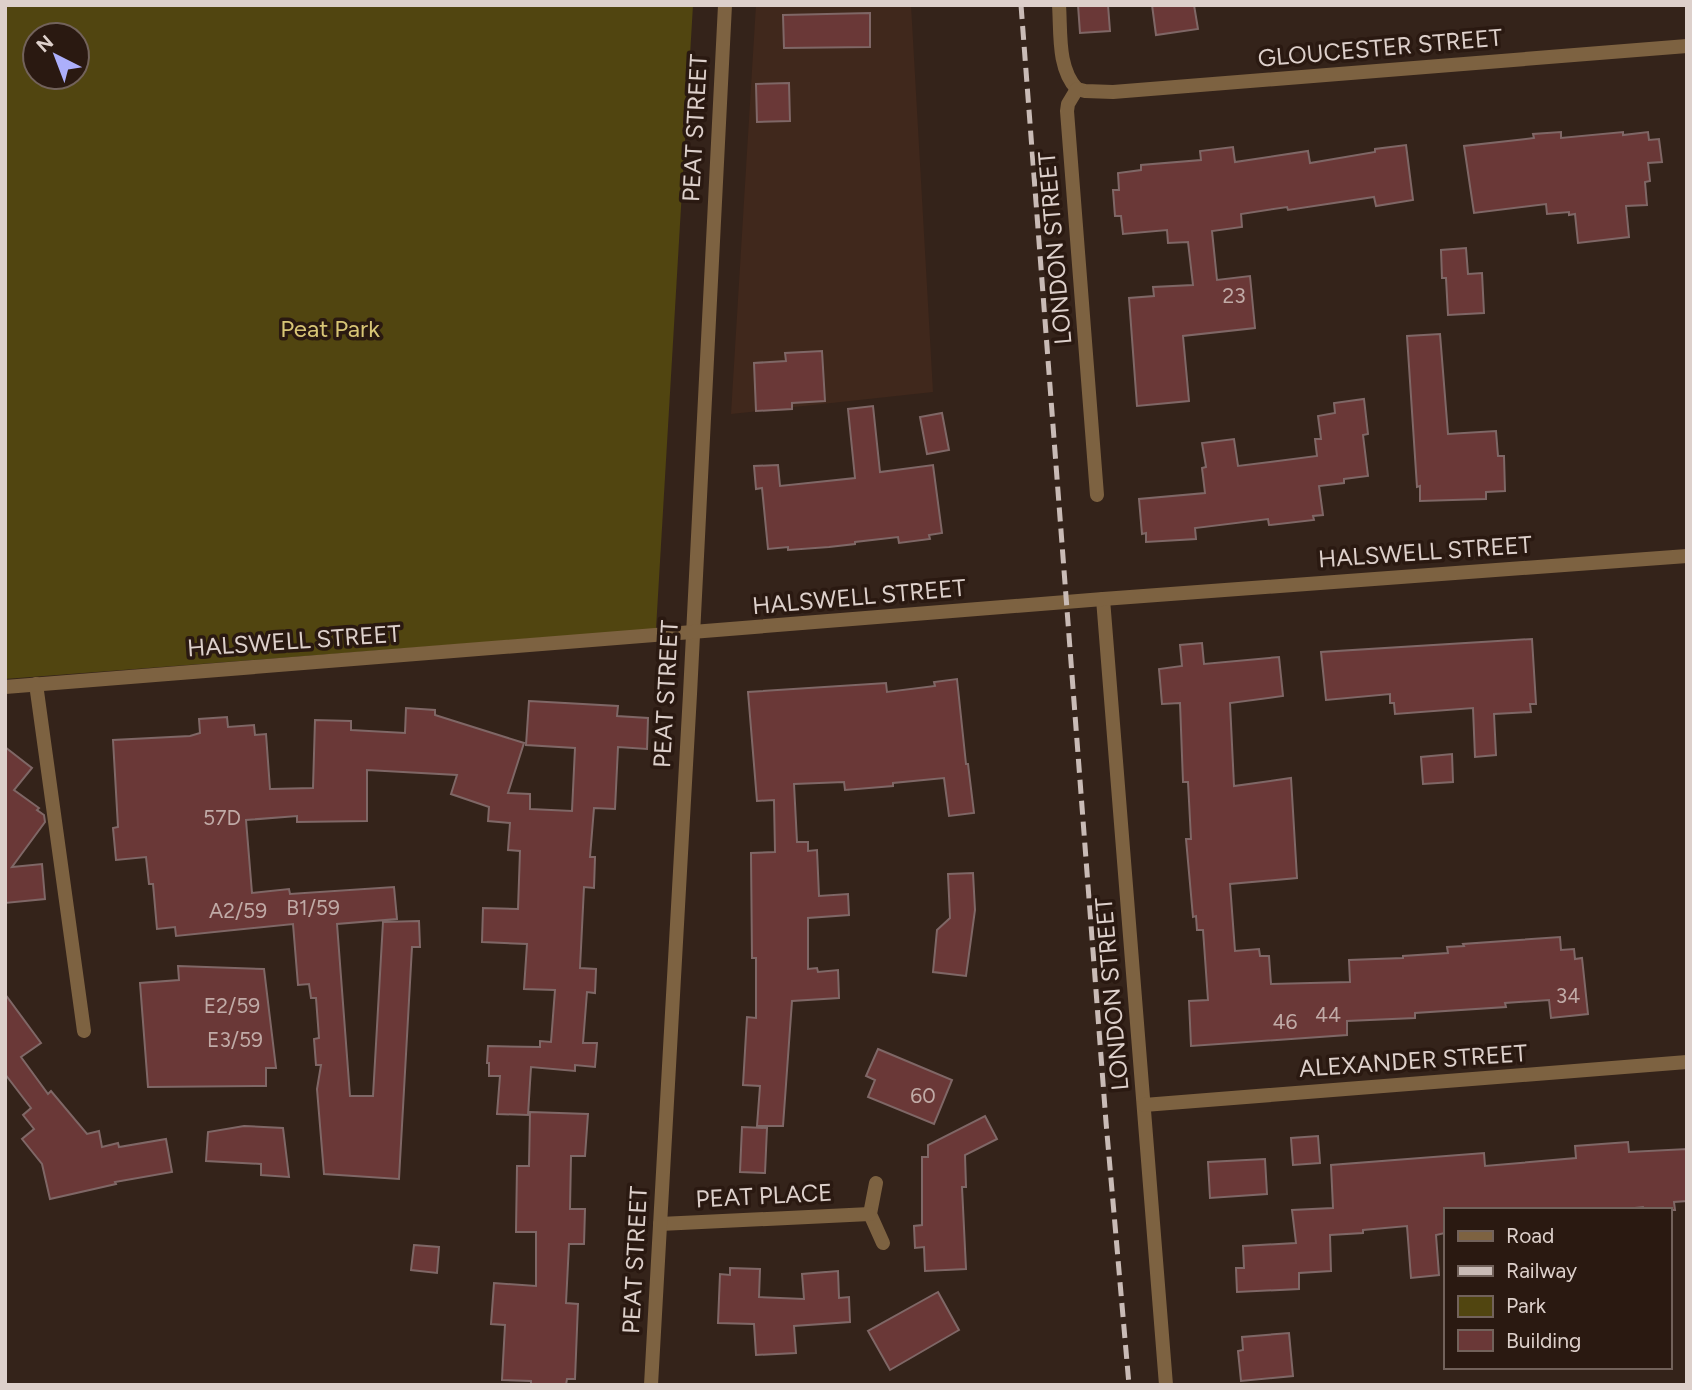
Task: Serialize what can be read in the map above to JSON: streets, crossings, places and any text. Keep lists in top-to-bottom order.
{
  "streets": {
    "street": [
      "GLOUCESTER STREET",
      "PEAT STREET",
      "LONDON STREET",
      "HALSWELL STREET",
      "ALEXANDER STREET",
      "PEAT PLACE"
    ]
  },
  "crossings": [
    ["GLOUCESTER STREET", "LONDON STREET"],
    ["PEAT STREET", "HALSWELL STREET"],
    ["PEAT STREET", "PEAT PLACE"],
    ["LONDON STREET", "HALSWELL STREET"],
    ["LONDON STREET", "ALEXANDER STREET"]
  ],
  "parks": ["Peat Park"],
  "house_numbers": [
    "23",
    "57D",
    "B1/59",
    "A2/59",
    "34",
    "E2/59",
    "44",
    "46",
    "E3/59",
    "60"
  ],
  "legend": [
    "Road",
    "Railway",
    "Park",
    "Building"
  ],
  "north": "top left"
}
